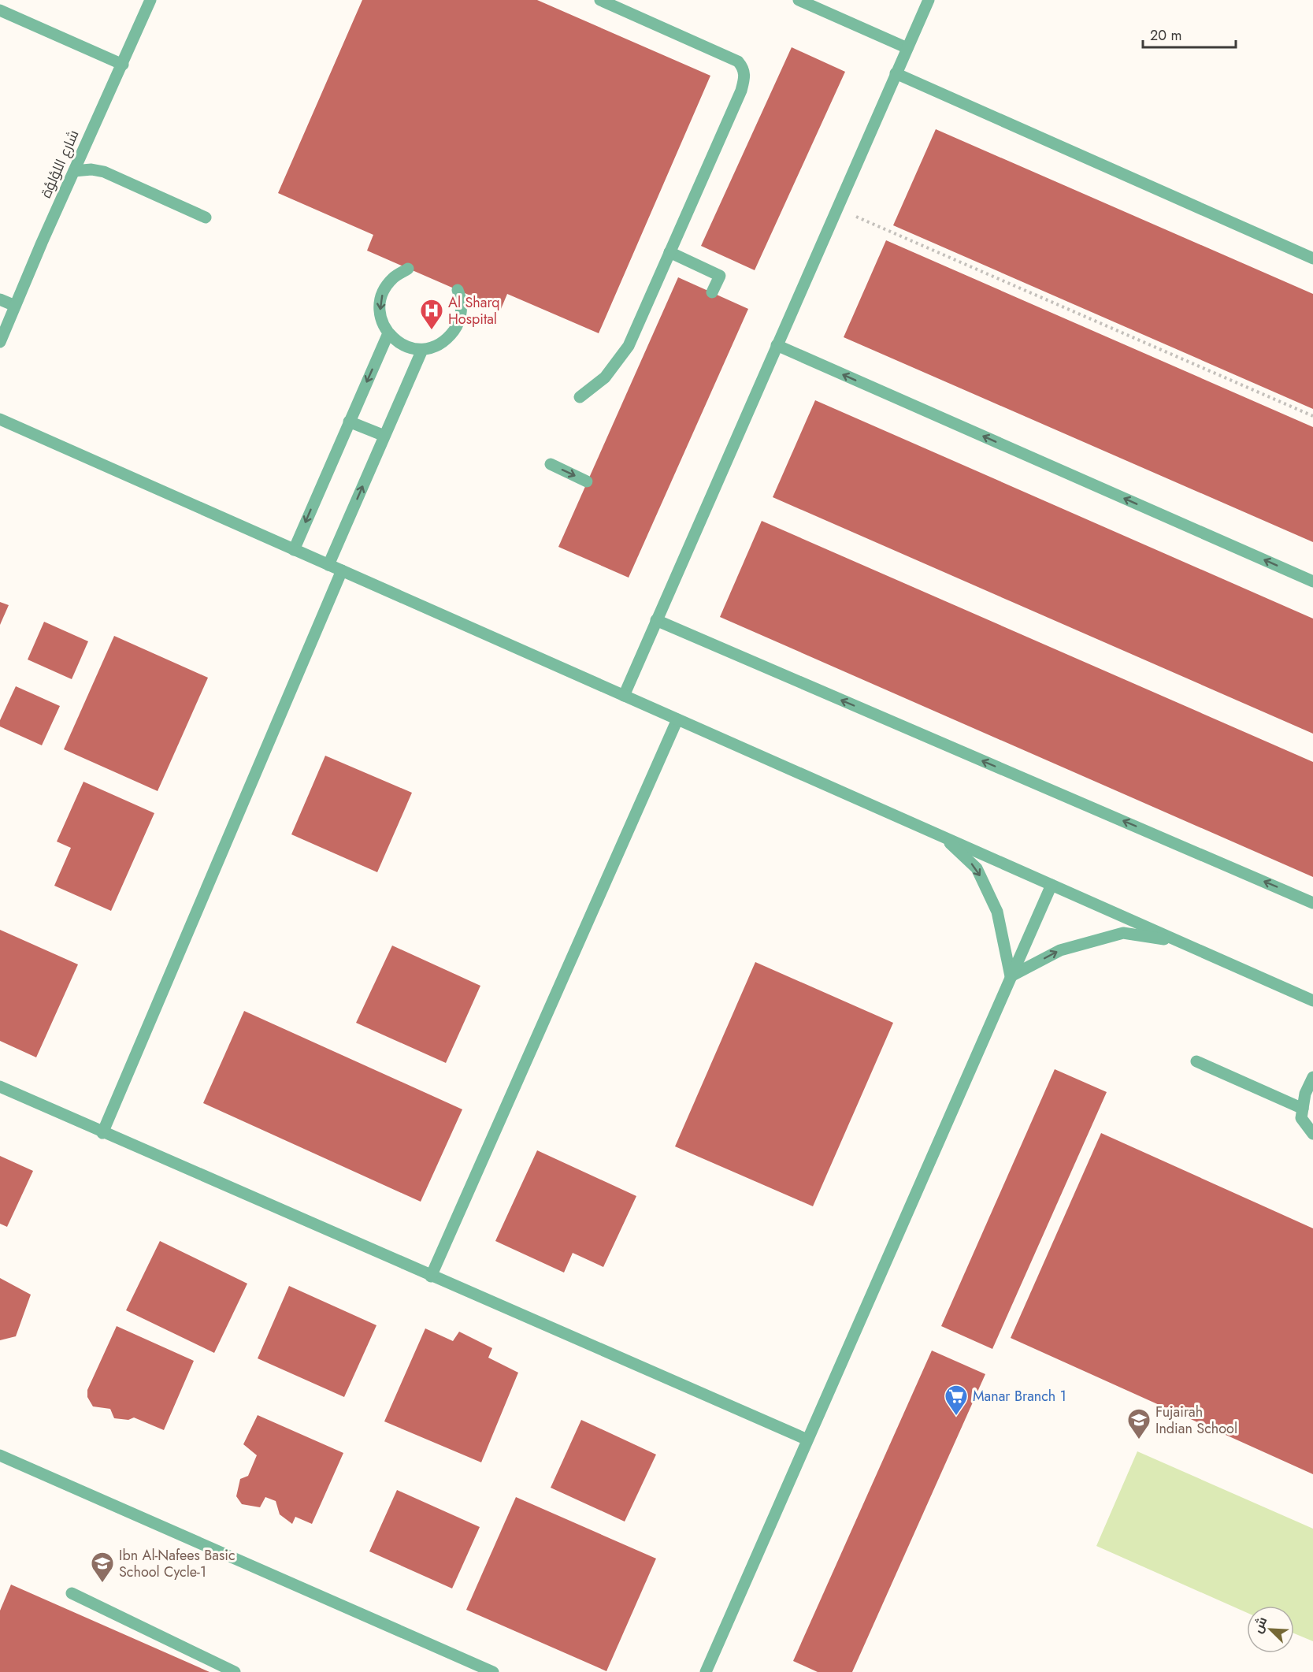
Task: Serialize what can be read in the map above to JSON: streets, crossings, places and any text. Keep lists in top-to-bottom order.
{
  "streets": {
    "street": ["شارع اللؤلؤة"]
  },
  "places": {
    "hospital": ["Al Sharq Hospital"],
    "supermarket": ["Manar Branch 1"],
    "school or university": ["Fujairah Indian School", "Ibn Al-Nafees Basic School Cycle-1"]
  },
  "scale_bar": "20 m",
  "north": "top left"
}
